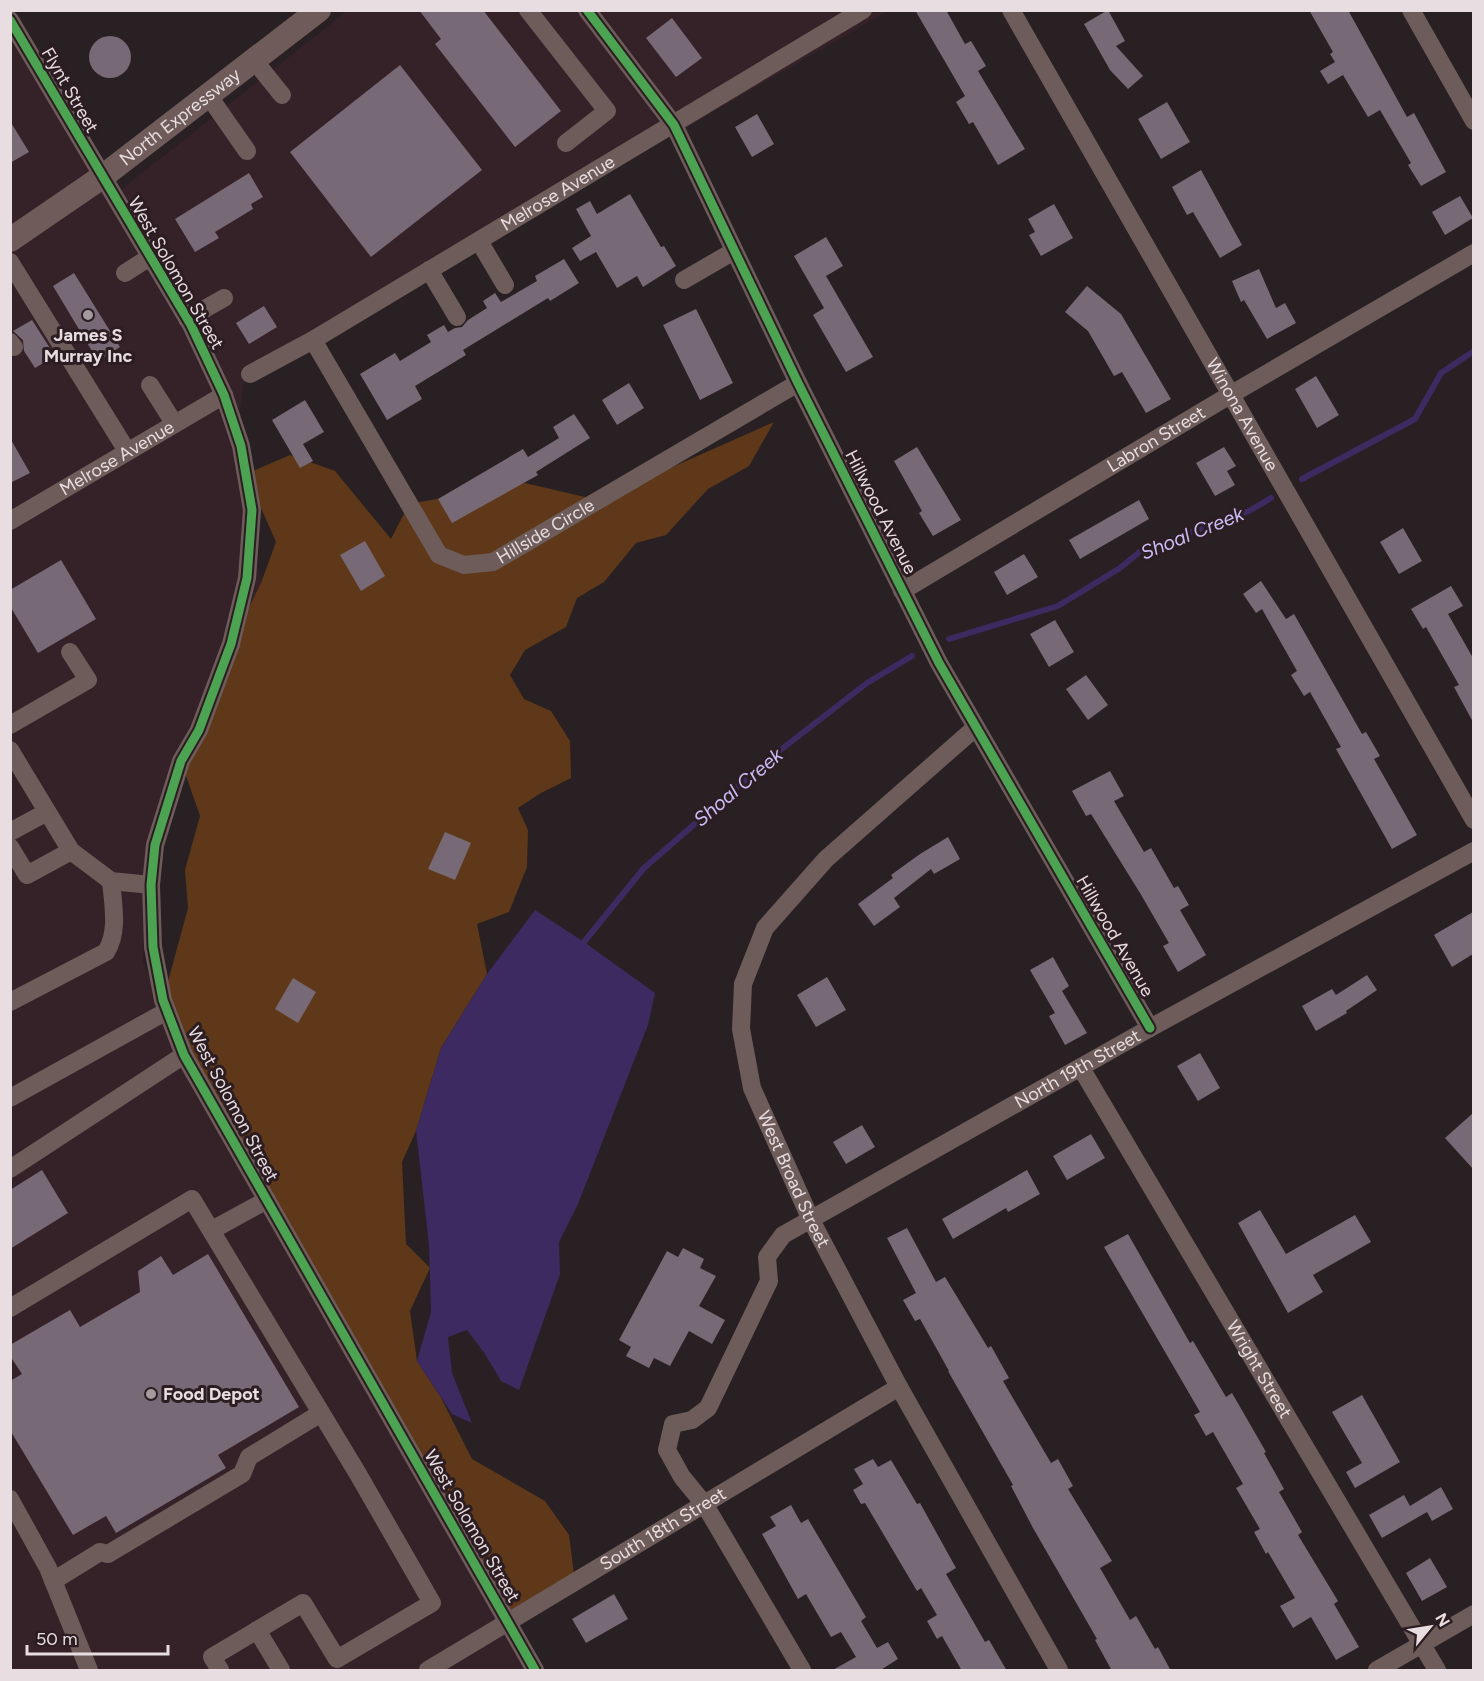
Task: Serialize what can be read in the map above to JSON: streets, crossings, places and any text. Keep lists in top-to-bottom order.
{
  "streets": {
    "main road": ["North Expressway"],
    "street": [
      "Flynt Street",
      "Melrose Avenue",
      "West Solomon Street",
      "Winona Avenue",
      "Labron Street",
      "Hillwood Avenue",
      "Hillside Circle",
      "North 19th Street",
      "West Broad Street",
      "Wright Street",
      "South 18th Street"
    ]
  },
  "crossings": [
    ["Flynt Street", "North Expressway"],
    ["Flynt Street", "West Solomon Street"],
    ["North Expressway", "West Solomon Street"],
    ["Melrose Avenue", "West Solomon Street"],
    ["Melrose Avenue", "Hillwood Avenue"],
    ["Melrose Avenue", "Hillside Circle"],
    ["West Solomon Street", "South 18th Street"],
    ["Winona Avenue", "Labron Street"],
    ["Labron Street", "Hillwood Avenue"],
    ["Hillwood Avenue", "Hillside Circle"],
    ["Hillwood Avenue", "North 19th Street"],
    ["Hillwood Avenue", "West Broad Street"],
    ["North 19th Street", "West Broad Street"],
    ["North 19th Street", "Wright Street"],
    ["North 19th Street", "South 18th Street"],
    ["West Broad Street", "South 18th Street"]
  ],
  "water": ["Shoal Creek"],
  "places": ["James S Murray Inc", "Food Depot"],
  "scale_bar": "50 m",
  "north": "top right"
}
